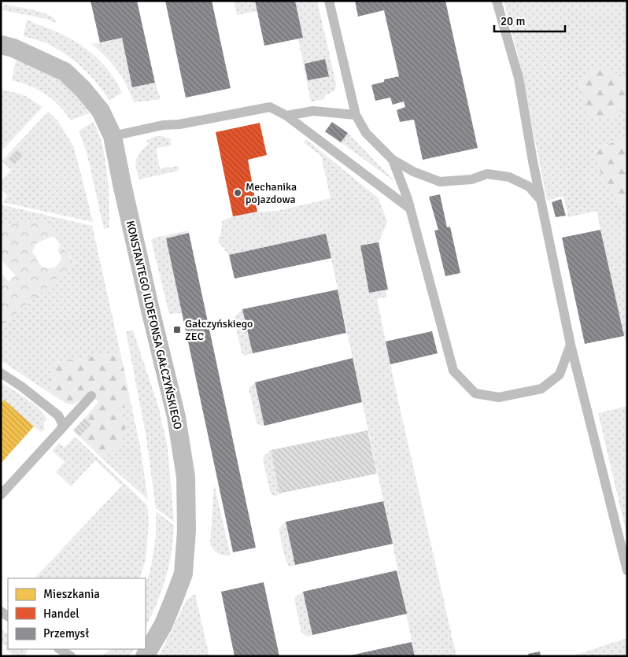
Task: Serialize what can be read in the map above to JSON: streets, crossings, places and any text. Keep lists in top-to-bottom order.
{
  "streets": {
    "street": ["KONSTANTEGO ILDEFONSA GAŁCZYŃSKIEGO"]
  },
  "places": {
    "other": ["Mechanika pojazdowa"],
    "transit": ["Gałczyńskiego ZEC"]
  },
  "legend": ["Mieszkania", "Handel", "Przemysł"],
  "scale_bar": "20 m"
}
